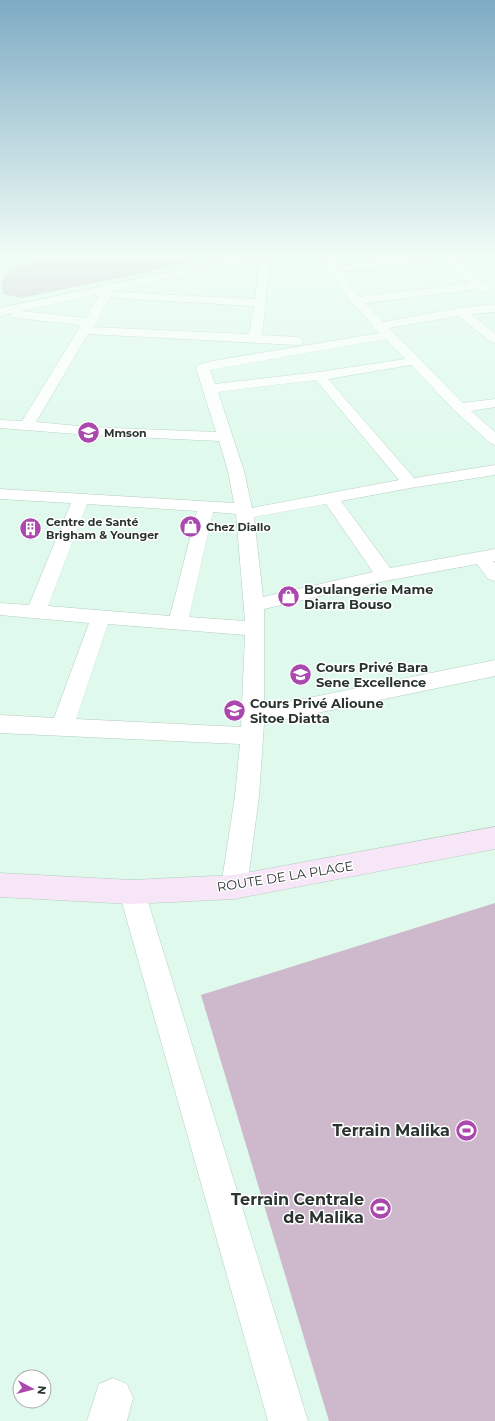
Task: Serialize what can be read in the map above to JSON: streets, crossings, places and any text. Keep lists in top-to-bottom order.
{
  "streets": {
    "main road": ["ROUTE DE LA PLAGE"]
  },
  "places": {
    "school or university": ["Mmson", "Cours Privé Bara Sene Excellence", "Cours Privé Alioune Sitoe Diatta"],
    "shop": ["Chez Diallo", "Boulangerie Mame Diarra Bouso"],
    "building": ["Centre de Santé Brigham & Younger"],
    "sports": ["Terrain Malika", "Terrain Centrale de Malika"]
  },
  "north": "right"
}
